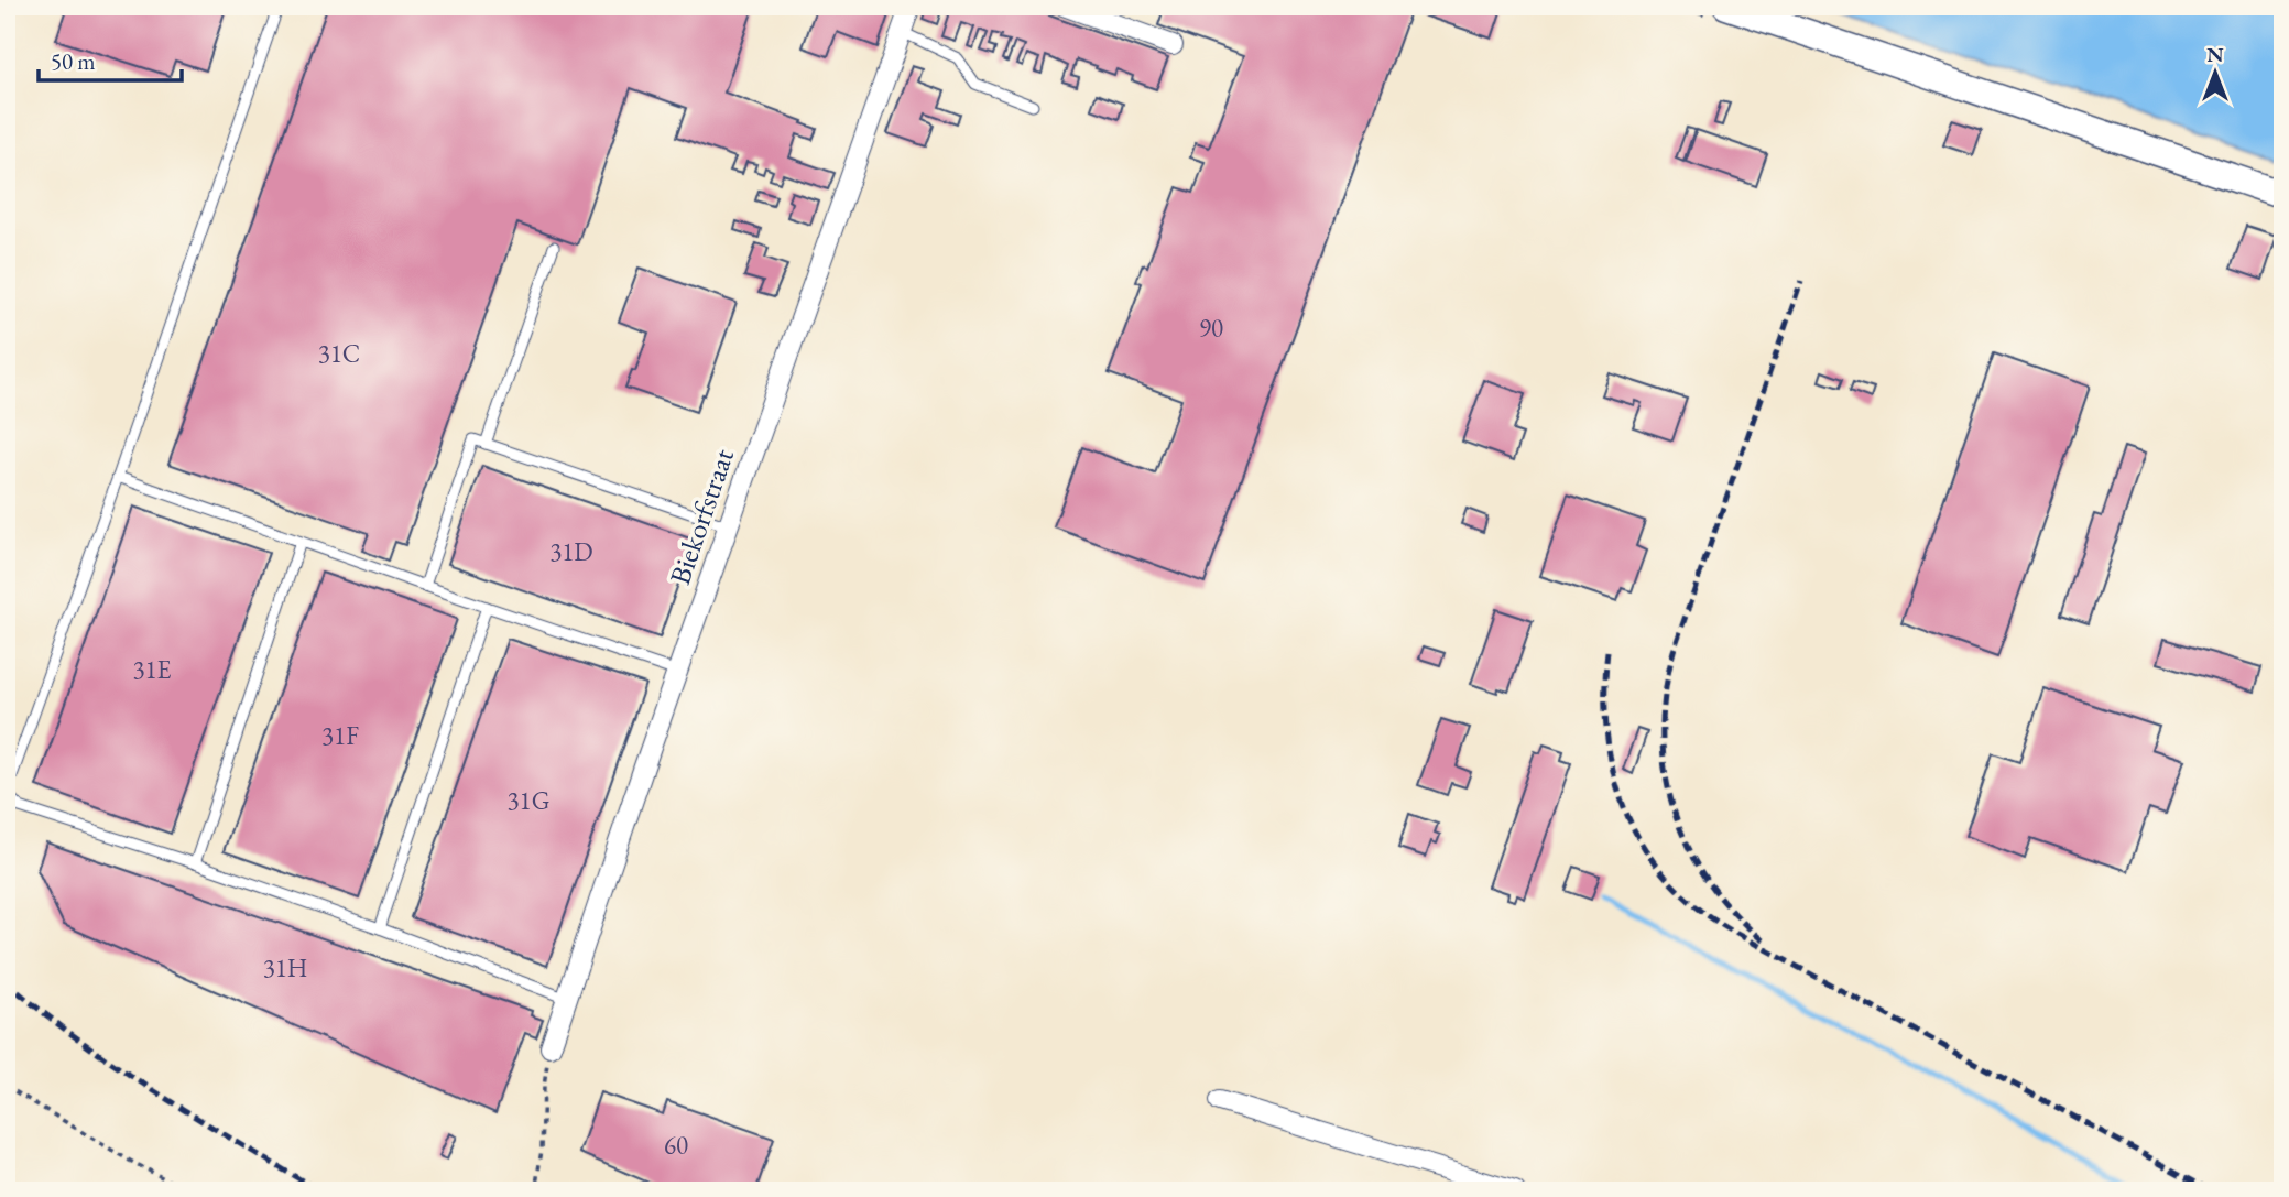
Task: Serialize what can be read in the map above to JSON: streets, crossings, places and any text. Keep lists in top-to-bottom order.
{
  "streets": {
    "street": ["Biekorfstraat"]
  },
  "house_numbers": [
    "90",
    "31C",
    "31D",
    "31E",
    "31F",
    "31G",
    "31H",
    "60"
  ],
  "scale_bar": "50 m",
  "north": "top"
}
